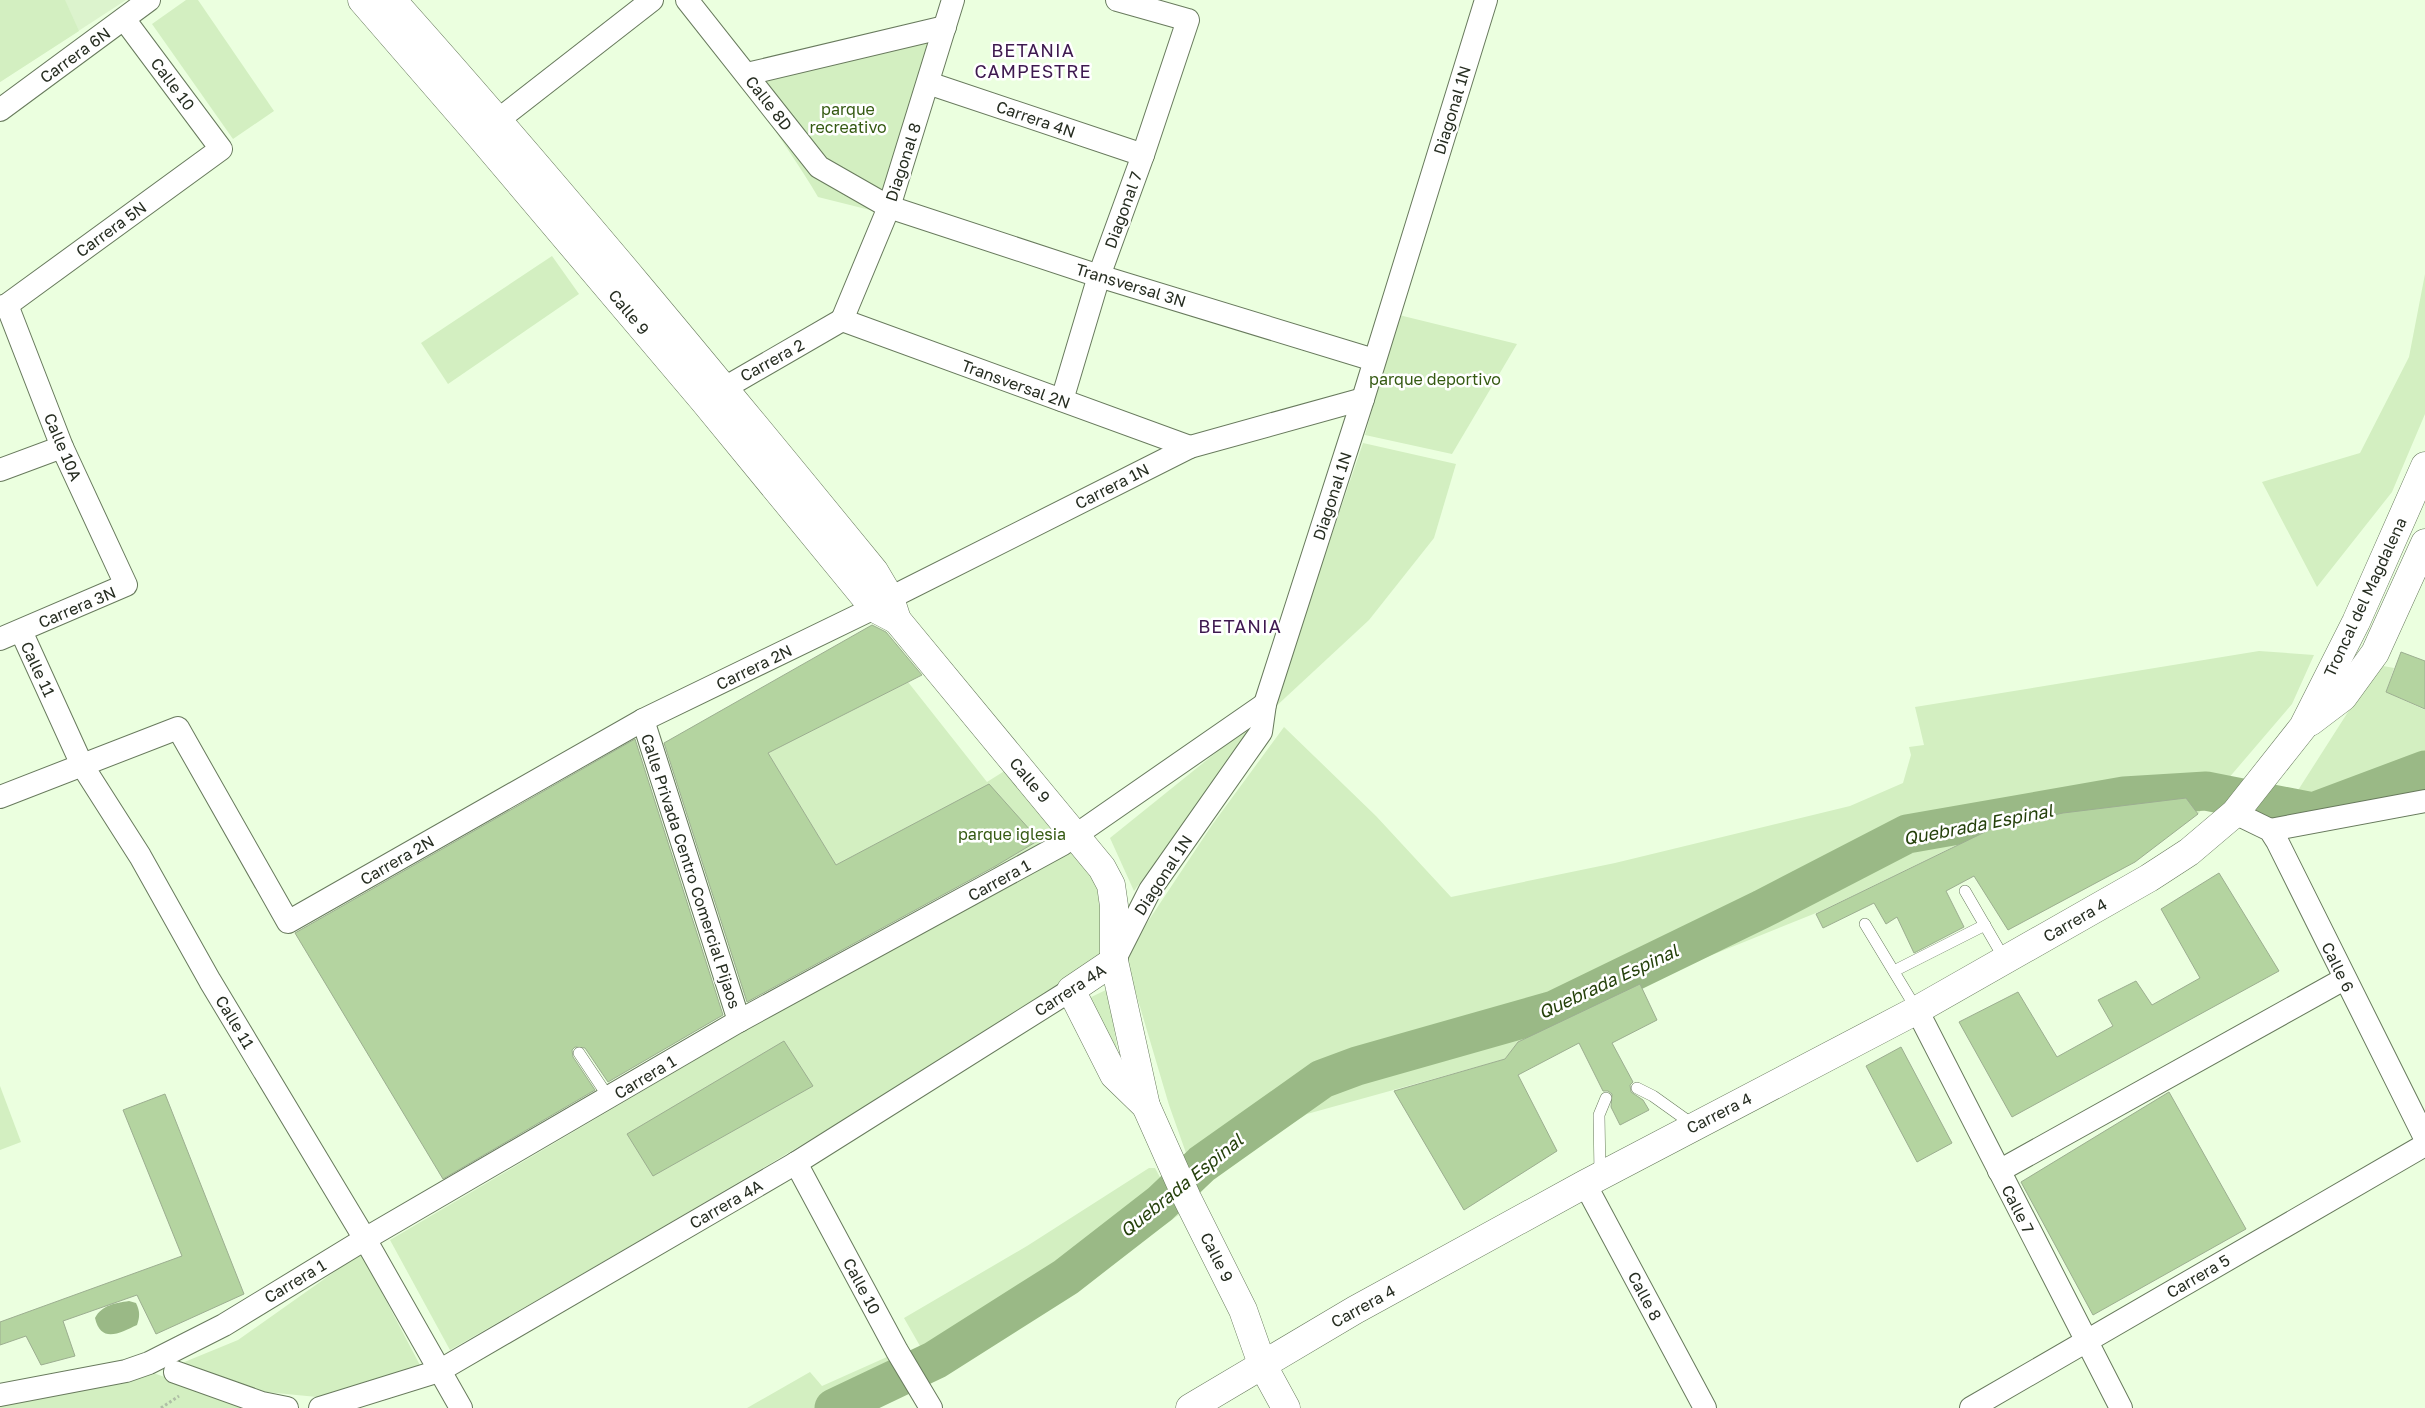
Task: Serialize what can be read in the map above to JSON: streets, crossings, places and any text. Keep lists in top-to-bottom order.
{
  "streets": {
    "street": [
      "Carrera 6N",
      "Calle 10",
      "Calle 8D",
      "Diagonal 1N",
      "Carrera 4N",
      "Diagonal 8",
      "Diagonal 7",
      "Carrera 5N",
      "Transversal 3N",
      "Calle 9",
      "Carrera 2",
      "Transversal 2N",
      "Calle 10A",
      "Carrera 1N",
      "Troncal del Magdalena",
      "Carrera 3N",
      "Carrera 2N",
      "Calle 11",
      "Calle Privada Centro Comercial Pijaos",
      "Carrera 1",
      "Carrera 4",
      "Calle 6",
      "Carrera 4A",
      "Calle 7",
      "Carrera 5",
      "Calle 8"
    ]
  },
  "crossings": [
    ["Carrera 6N", "Calle 10"],
    ["Calle 10", "Carrera 5N"],
    ["Calle 10", "Carrera 4A"],
    ["Calle 8D", "Diagonal 8"],
    ["Calle 8D", "Transversal 3N"],
    ["Diagonal 1N", "Transversal 3N"],
    ["Diagonal 1N", "Calle 9"],
    ["Diagonal 1N", "Carrera 1N"],
    ["Diagonal 1N", "Carrera 1"],
    ["Diagonal 1N", "Carrera 4A"],
    ["Carrera 4N", "Diagonal 8"],
    ["Carrera 4N", "Diagonal 7"],
    ["Diagonal 8", "Transversal 3N"],
    ["Diagonal 8", "Carrera 2"],
    ["Diagonal 8", "Transversal 2N"],
    ["Diagonal 7", "Transversal 3N"],
    ["Diagonal 7", "Transversal 2N"],
    ["Carrera 5N", "Calle 10A"],
    ["Calle 9", "Carrera 2"],
    ["Calle 9", "Carrera 1N"],
    ["Calle 9", "Carrera 2N"],
    ["Calle 9", "Carrera 1"],
    ["Calle 9", "Carrera 4"],
    ["Calle 9", "Carrera 4A"],
    ["Carrera 2", "Transversal 2N"],
    ["Transversal 2N", "Carrera 1N"],
    ["Calle 10A", "Carrera 3N"],
    ["Carrera 1N", "Carrera 2N"],
    ["Troncal del Magdalena", "Carrera 4"],
    ["Carrera 3N", "Calle 11"],
    ["Carrera 2N", "Calle 11"],
    ["Carrera 2N", "Calle Privada Centro Comercial Pijaos"],
    ["Calle 11", "Carrera 1"],
    ["Calle 11", "Carrera 4A"],
    ["Calle Privada Centro Comercial Pijaos", "Carrera 1"],
    ["Carrera 4", "Calle 7"],
    ["Carrera 4", "Calle 8"],
    ["Calle 7", "Carrera 5"]
  ],
  "districts": ["BETANIA CAMPESTRE", "BETANIA"],
  "water": ["Quebrada Espinal"],
  "parks": ["parque recreativo", "parque deportivo", "parque iglesia"]
}
